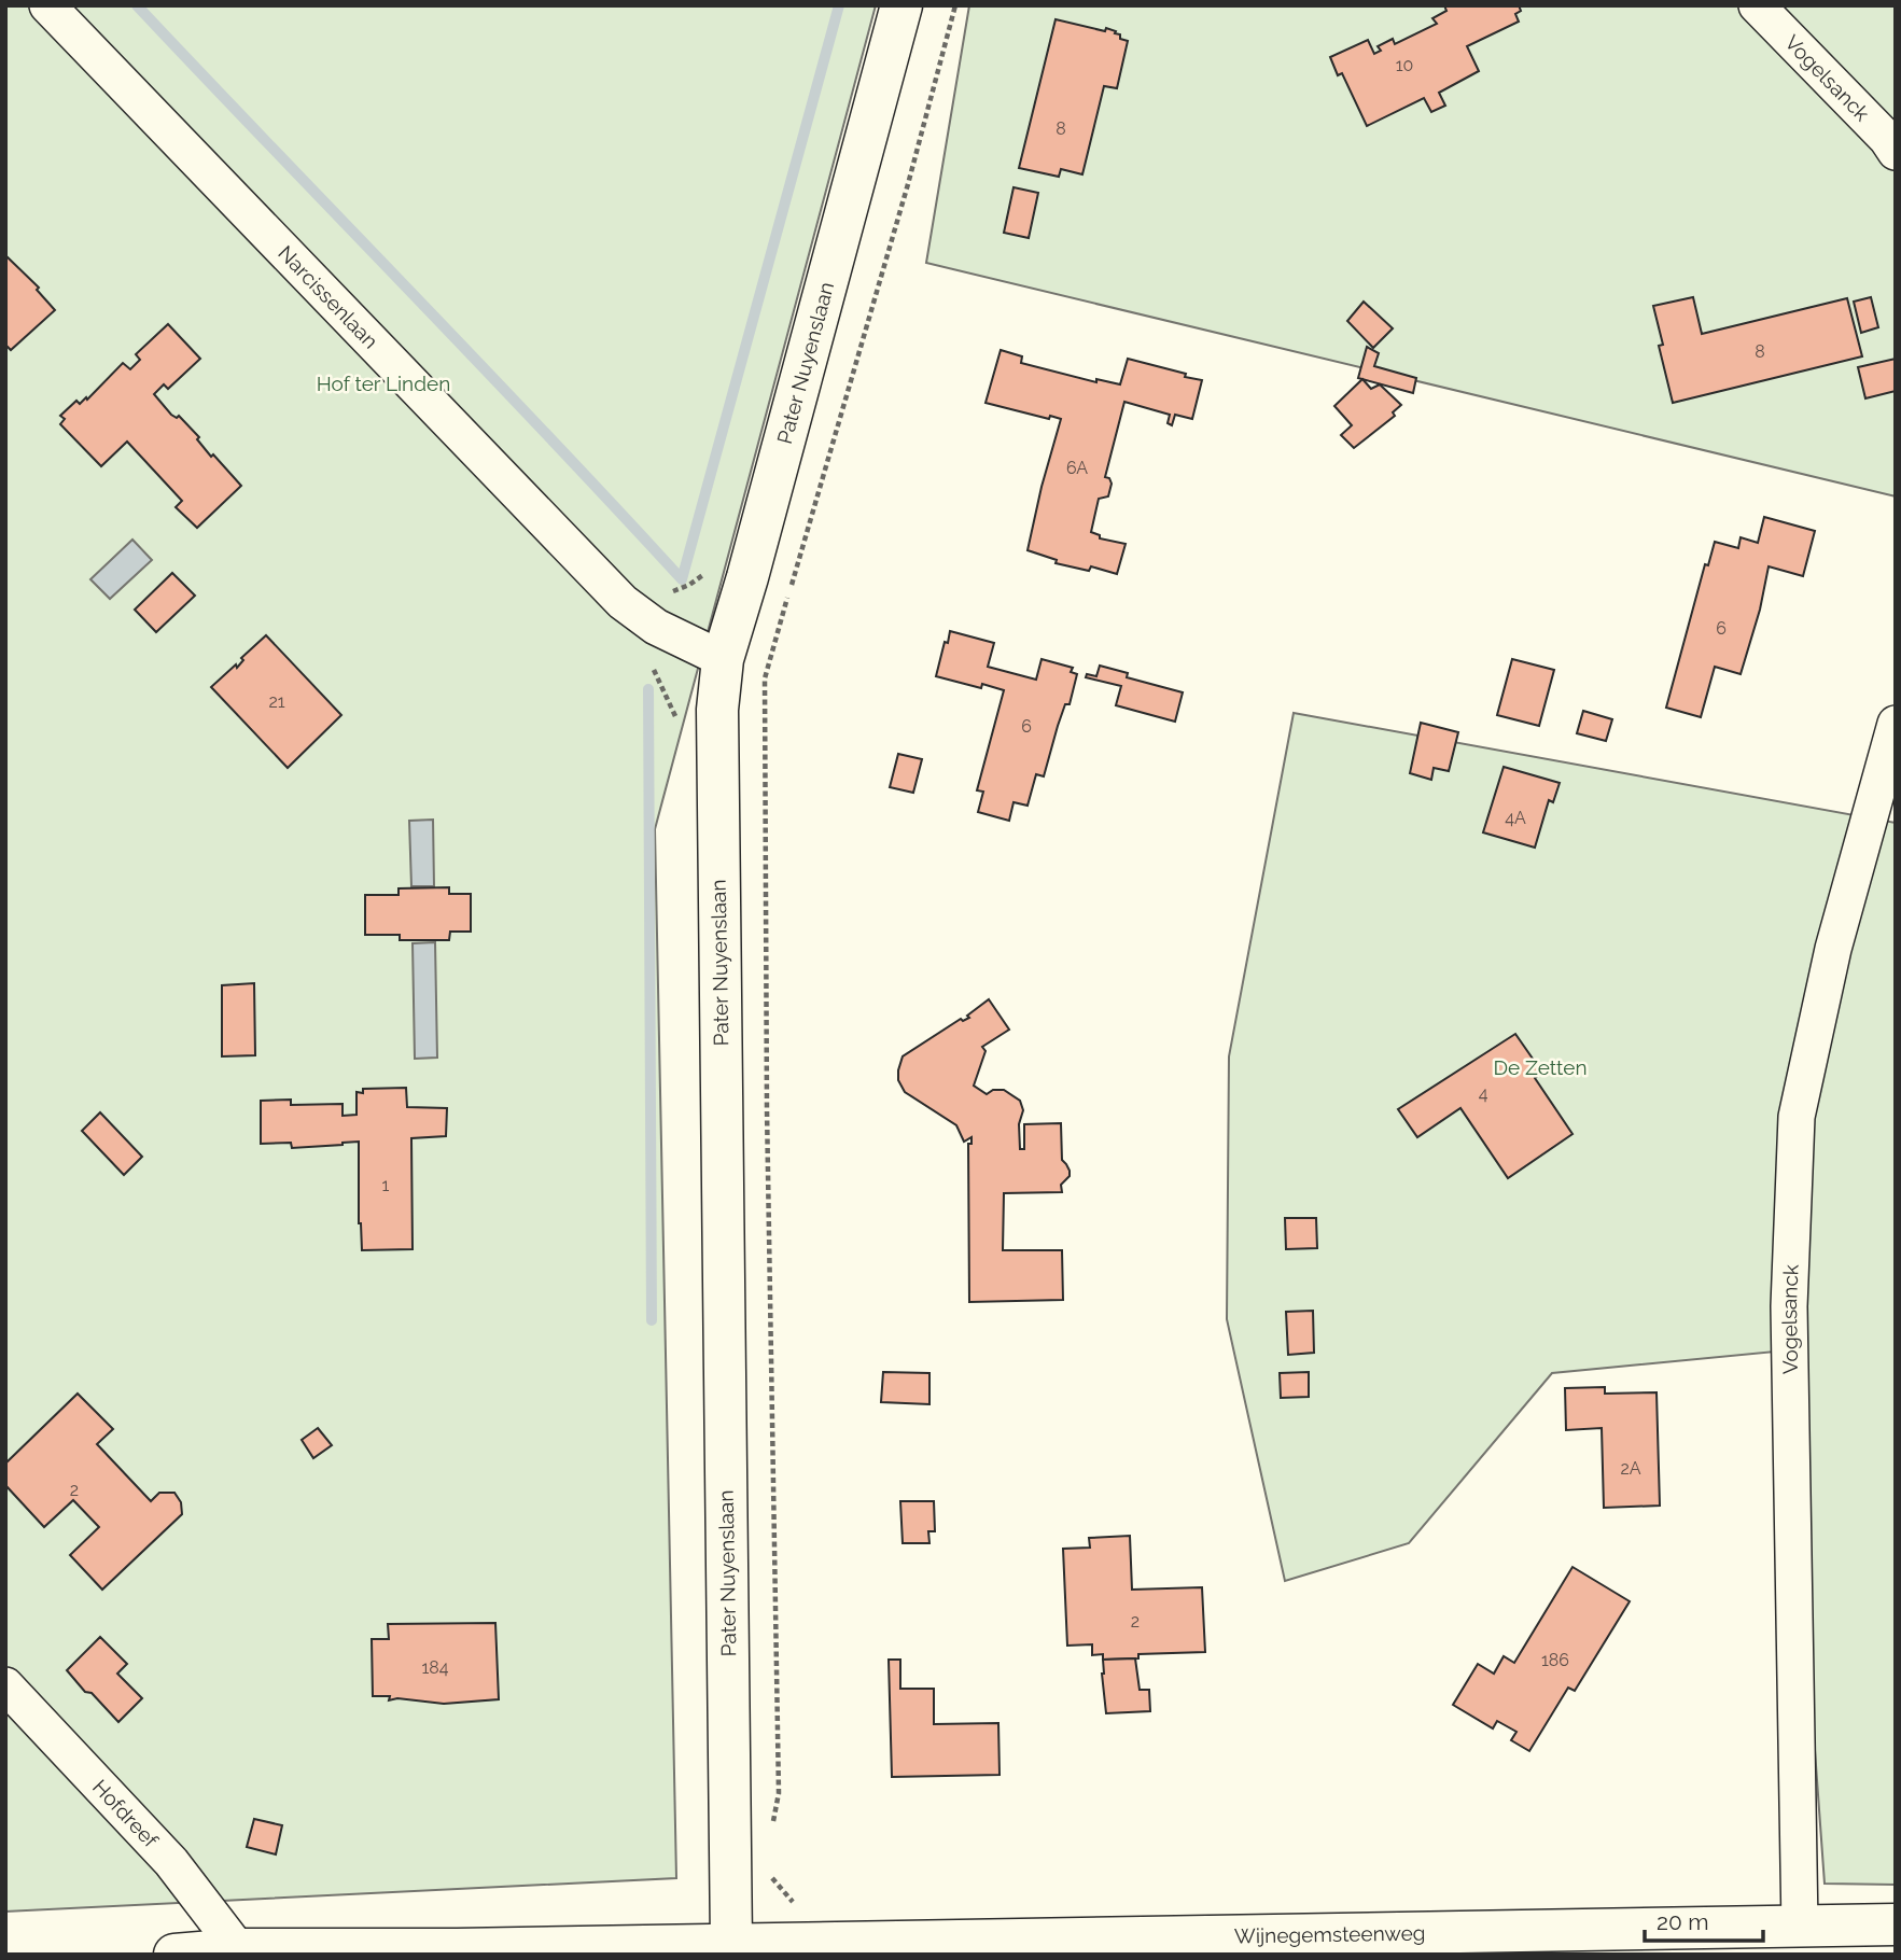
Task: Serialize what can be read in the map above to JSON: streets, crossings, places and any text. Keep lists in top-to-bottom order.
{
  "streets": {
    "street": [
      "Vogelsanck",
      "Narcissenlaan",
      "Pater Nuyenslaan",
      "Hofdreef",
      "Wijnegemsteenweg"
    ]
  },
  "crossings": [
    ["Vogelsanck", "Wijnegemsteenweg"],
    ["Narcissenlaan", "Pater Nuyenslaan"],
    ["Pater Nuyenslaan", "Wijnegemsteenweg"],
    ["Hofdreef", "Wijnegemsteenweg"]
  ],
  "parks": ["Hof ter Linden", "De Zetten"],
  "house_numbers": [
    "10",
    "8",
    "8",
    "6A",
    "6",
    "21",
    "6",
    "4A",
    "4",
    "1",
    "2A",
    "2",
    "2",
    "186",
    "184"
  ],
  "scale_bar": "20 m"
}
